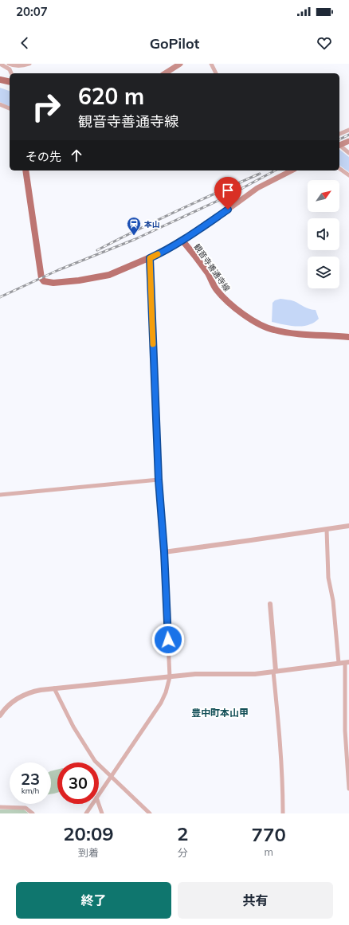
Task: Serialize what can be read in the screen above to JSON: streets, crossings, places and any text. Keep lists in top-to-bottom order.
{
  "streets": {
    "main road": ["観音寺善通寺線"]
  },
  "districts": ["豊中町本山甲"],
  "places": {
    "station": ["本山"]
  },
  "north": "top right",
  "page": {
    "status": "20:07",
    "header": "GoPilot",
    "turn": ["620 m", "観音寺善通寺線"],
    "then": "その先",
    "speed": "23 km/h",
    "limit": "30",
    "eta": [
      "20:09",
      "到着",
      "2",
      "分",
      "770",
      "m"
    ],
    "buttons": ["終了", "共有"]
  }
}
